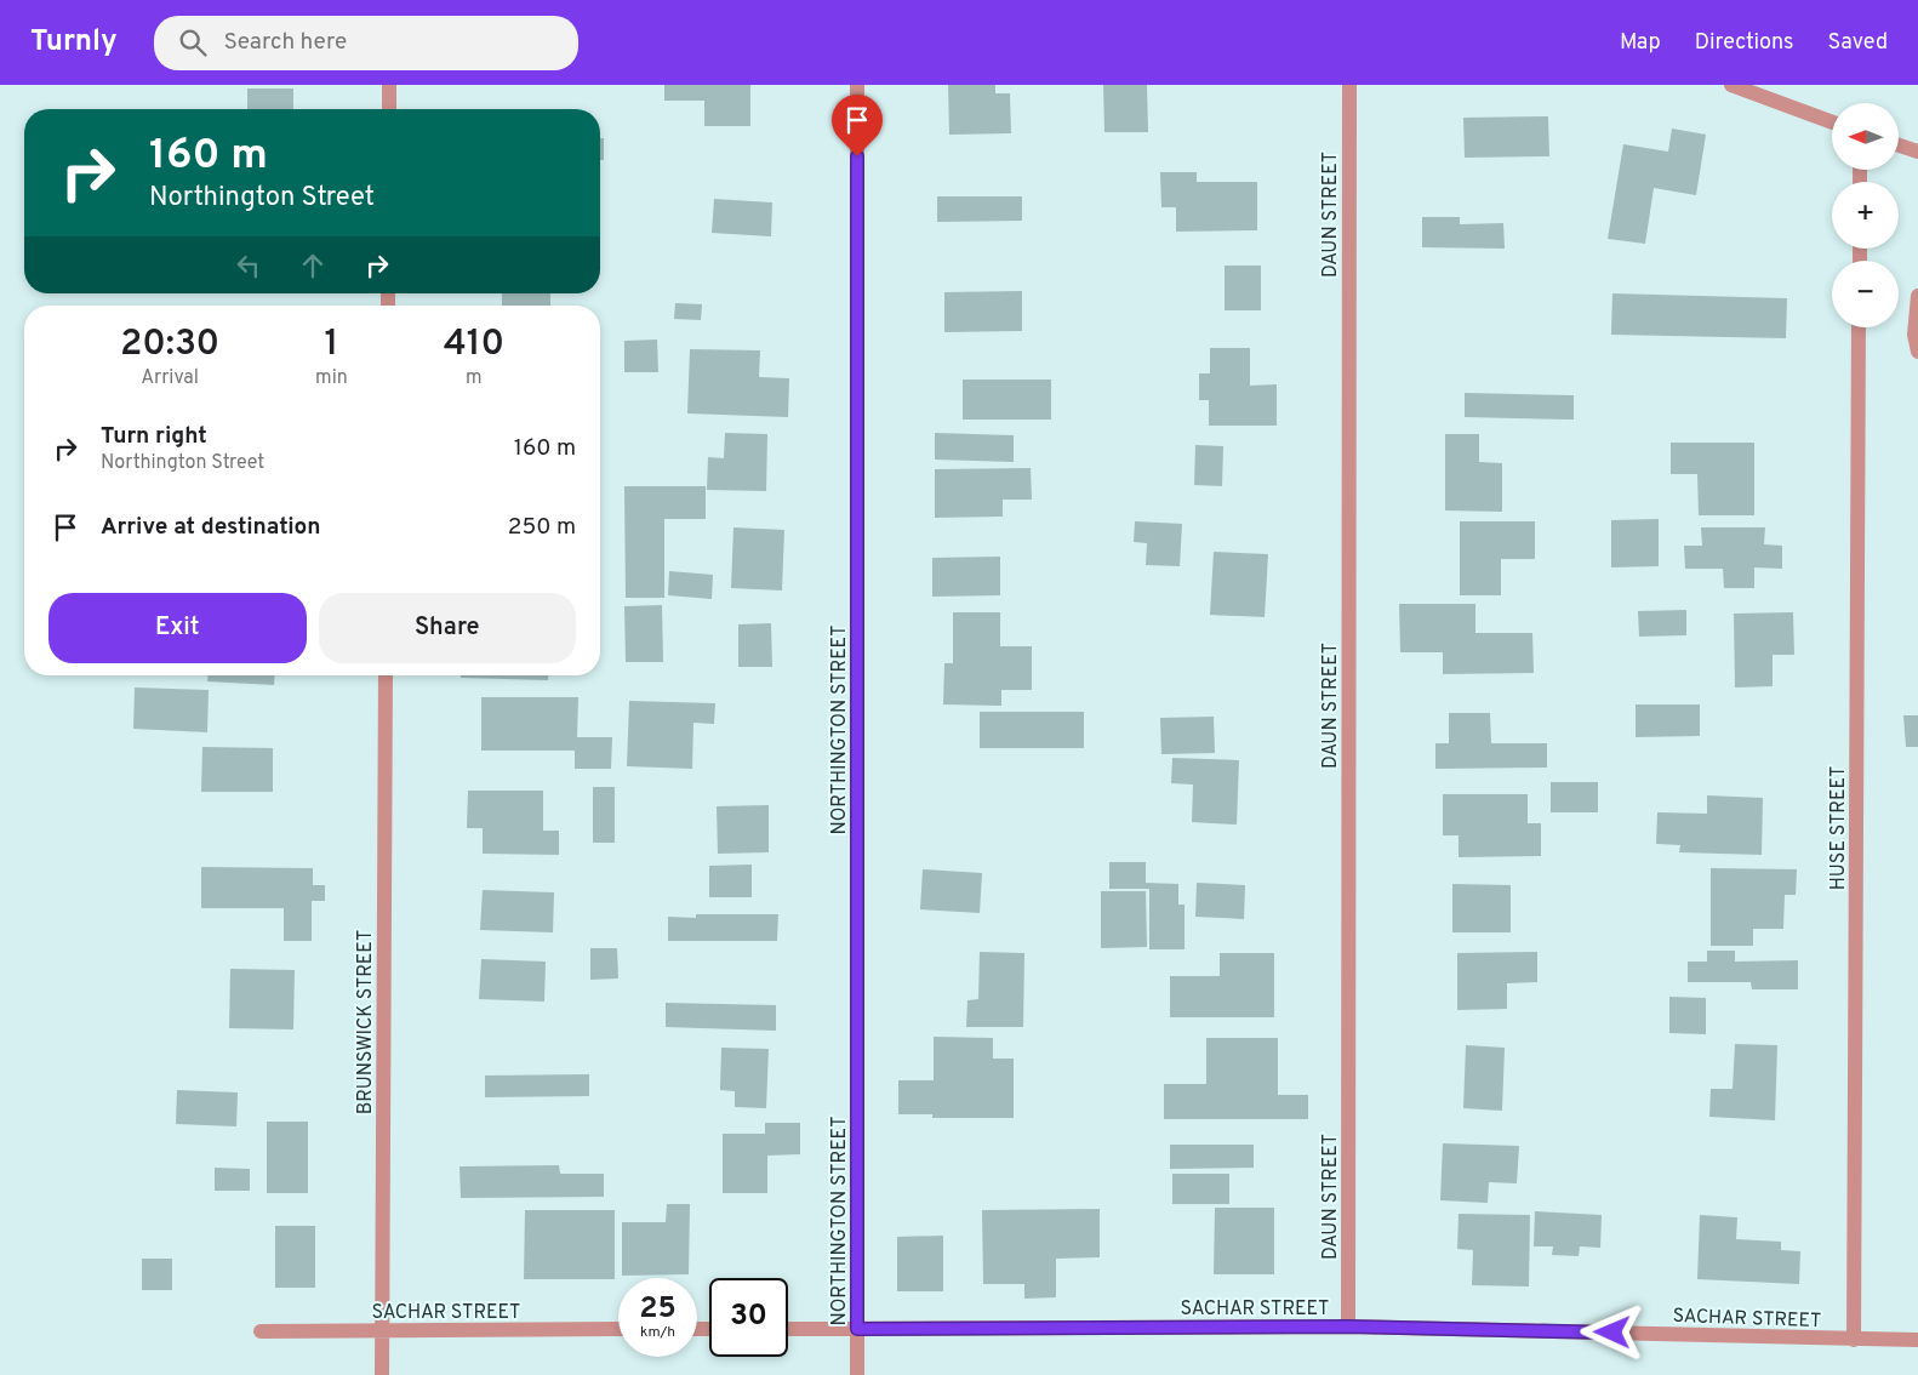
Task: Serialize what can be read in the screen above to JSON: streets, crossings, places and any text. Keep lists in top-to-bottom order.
{
  "streets": {
    "street": [
      "DAUN STREET",
      "NORTHINGTON STREET",
      "HUSE STREET",
      "BRUNSWICK STREET",
      "SACHAR STREET"
    ]
  },
  "crossings": [
    ["DAUN STREET", "SACHAR STREET"],
    ["NORTHINGTON STREET", "SACHAR STREET"],
    ["HUSE STREET", "SACHAR STREET"],
    ["BRUNSWICK STREET", "SACHAR STREET"]
  ],
  "north": "left",
  "page": {
    "header": "Turnly",
    "search": "Search here",
    "nav": ["Map", "Directions", "Saved"],
    "map_buttons": ["+", "−"],
    "turn": ["160 m", "Northington Street"],
    "eta": [
      "20:30",
      "Arrival",
      "1",
      "min",
      "410",
      "m"
    ],
    "list": [
      {
        "name": "Turn right",
        "note": "Northington Street",
        "value": "160 m"
      },
      {
        "name": "Arrive at destination",
        "value": "250 m"
      }
    ],
    "buttons": ["Exit", "Share"],
    "speed": "25 km/h",
    "limit": "30"
  }
}
